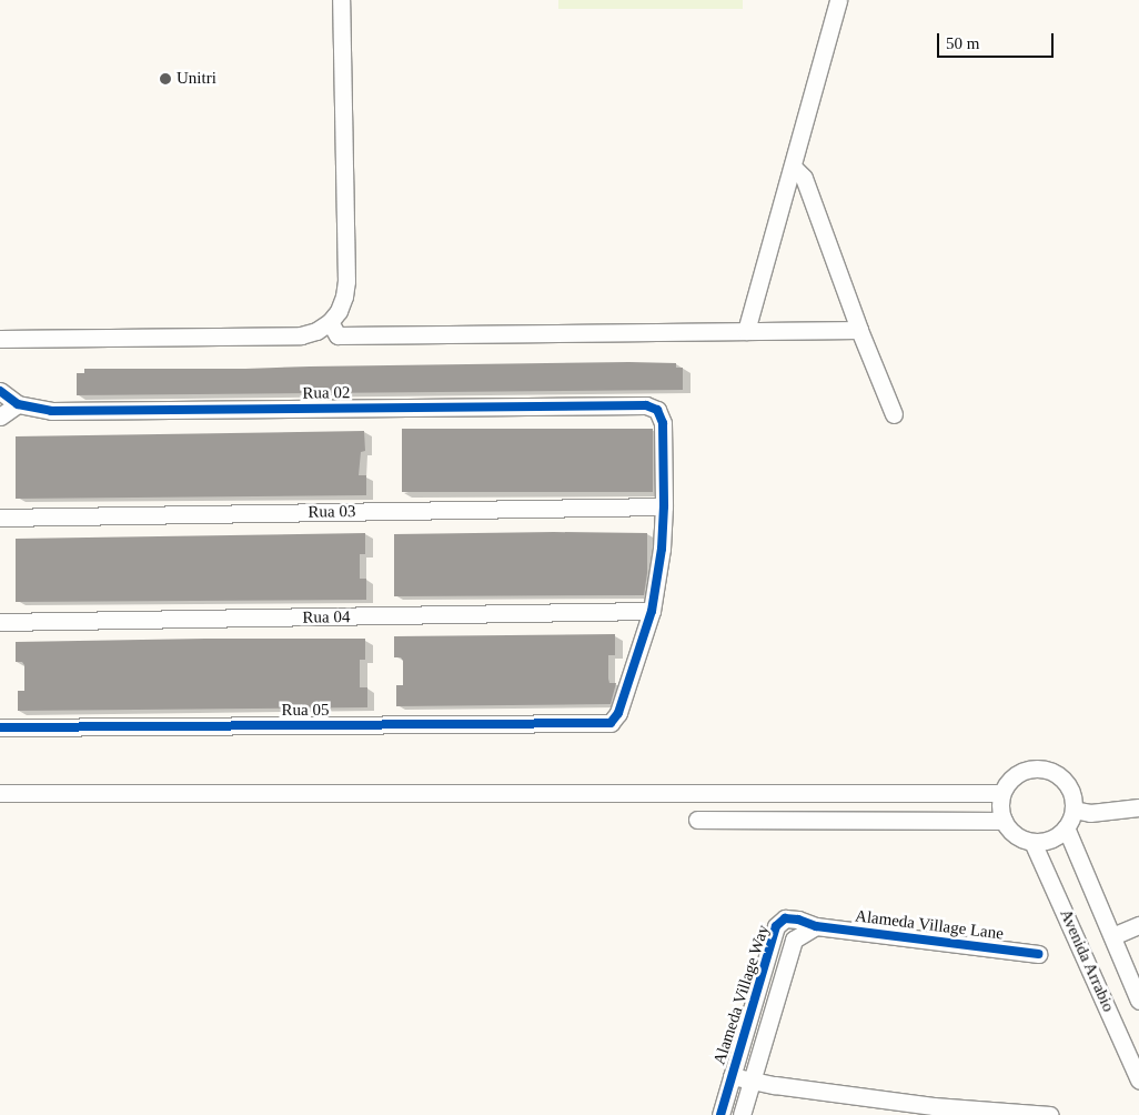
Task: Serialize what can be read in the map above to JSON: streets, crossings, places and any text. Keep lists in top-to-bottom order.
{
  "streets": {
    "street": [
      "Rua 02",
      "Rua 03",
      "Rua 04",
      "Rua 05",
      "Alameda Village Lane",
      "Avenida Arrabio",
      "Alameda Village Way"
    ]
  },
  "crossings": [
    ["Rua 02", "Rua 03"],
    ["Rua 04", "Rua 05"],
    ["Alameda Village Lane", "Alameda Village Way"]
  ],
  "places": ["Unitri"],
  "scale_bar": "50 m"
}
